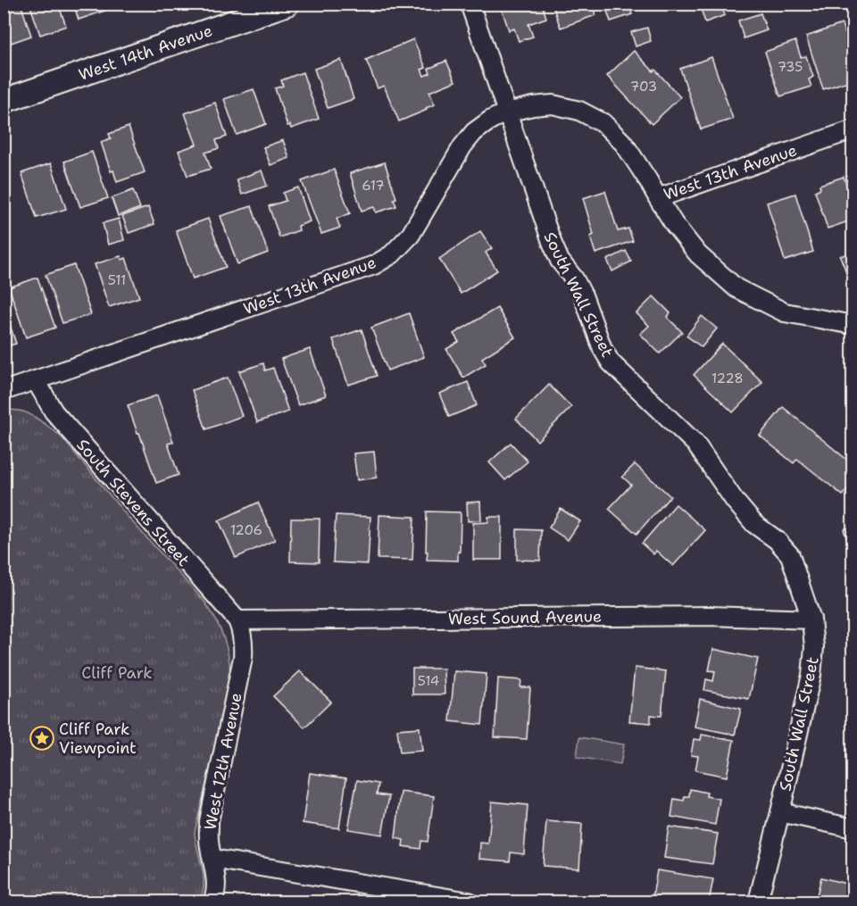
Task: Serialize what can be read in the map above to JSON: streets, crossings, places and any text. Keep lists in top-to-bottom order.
{
  "streets": {
    "street": [
      "West 14th Avenue",
      "West 13th Avenue",
      "South Wall Street",
      "South Stevens Street",
      "West Sound Avenue",
      "West 12th Avenue"
    ]
  },
  "crossings": [
    ["West 13th Avenue", "South Wall Street"],
    ["West 13th Avenue", "South Stevens Street"],
    ["South Wall Street", "West Sound Avenue"],
    ["South Stevens Street", "West Sound Avenue"],
    ["South Stevens Street", "West 12th Avenue"],
    ["West Sound Avenue", "West 12th Avenue"]
  ],
  "parks": ["Cliff Park"],
  "places": {
    "place": ["Cliff Park Viewpoint"]
  },
  "house_numbers": [
    "735",
    "703",
    "617",
    "511",
    "1228",
    "1206",
    "514"
  ]
}
